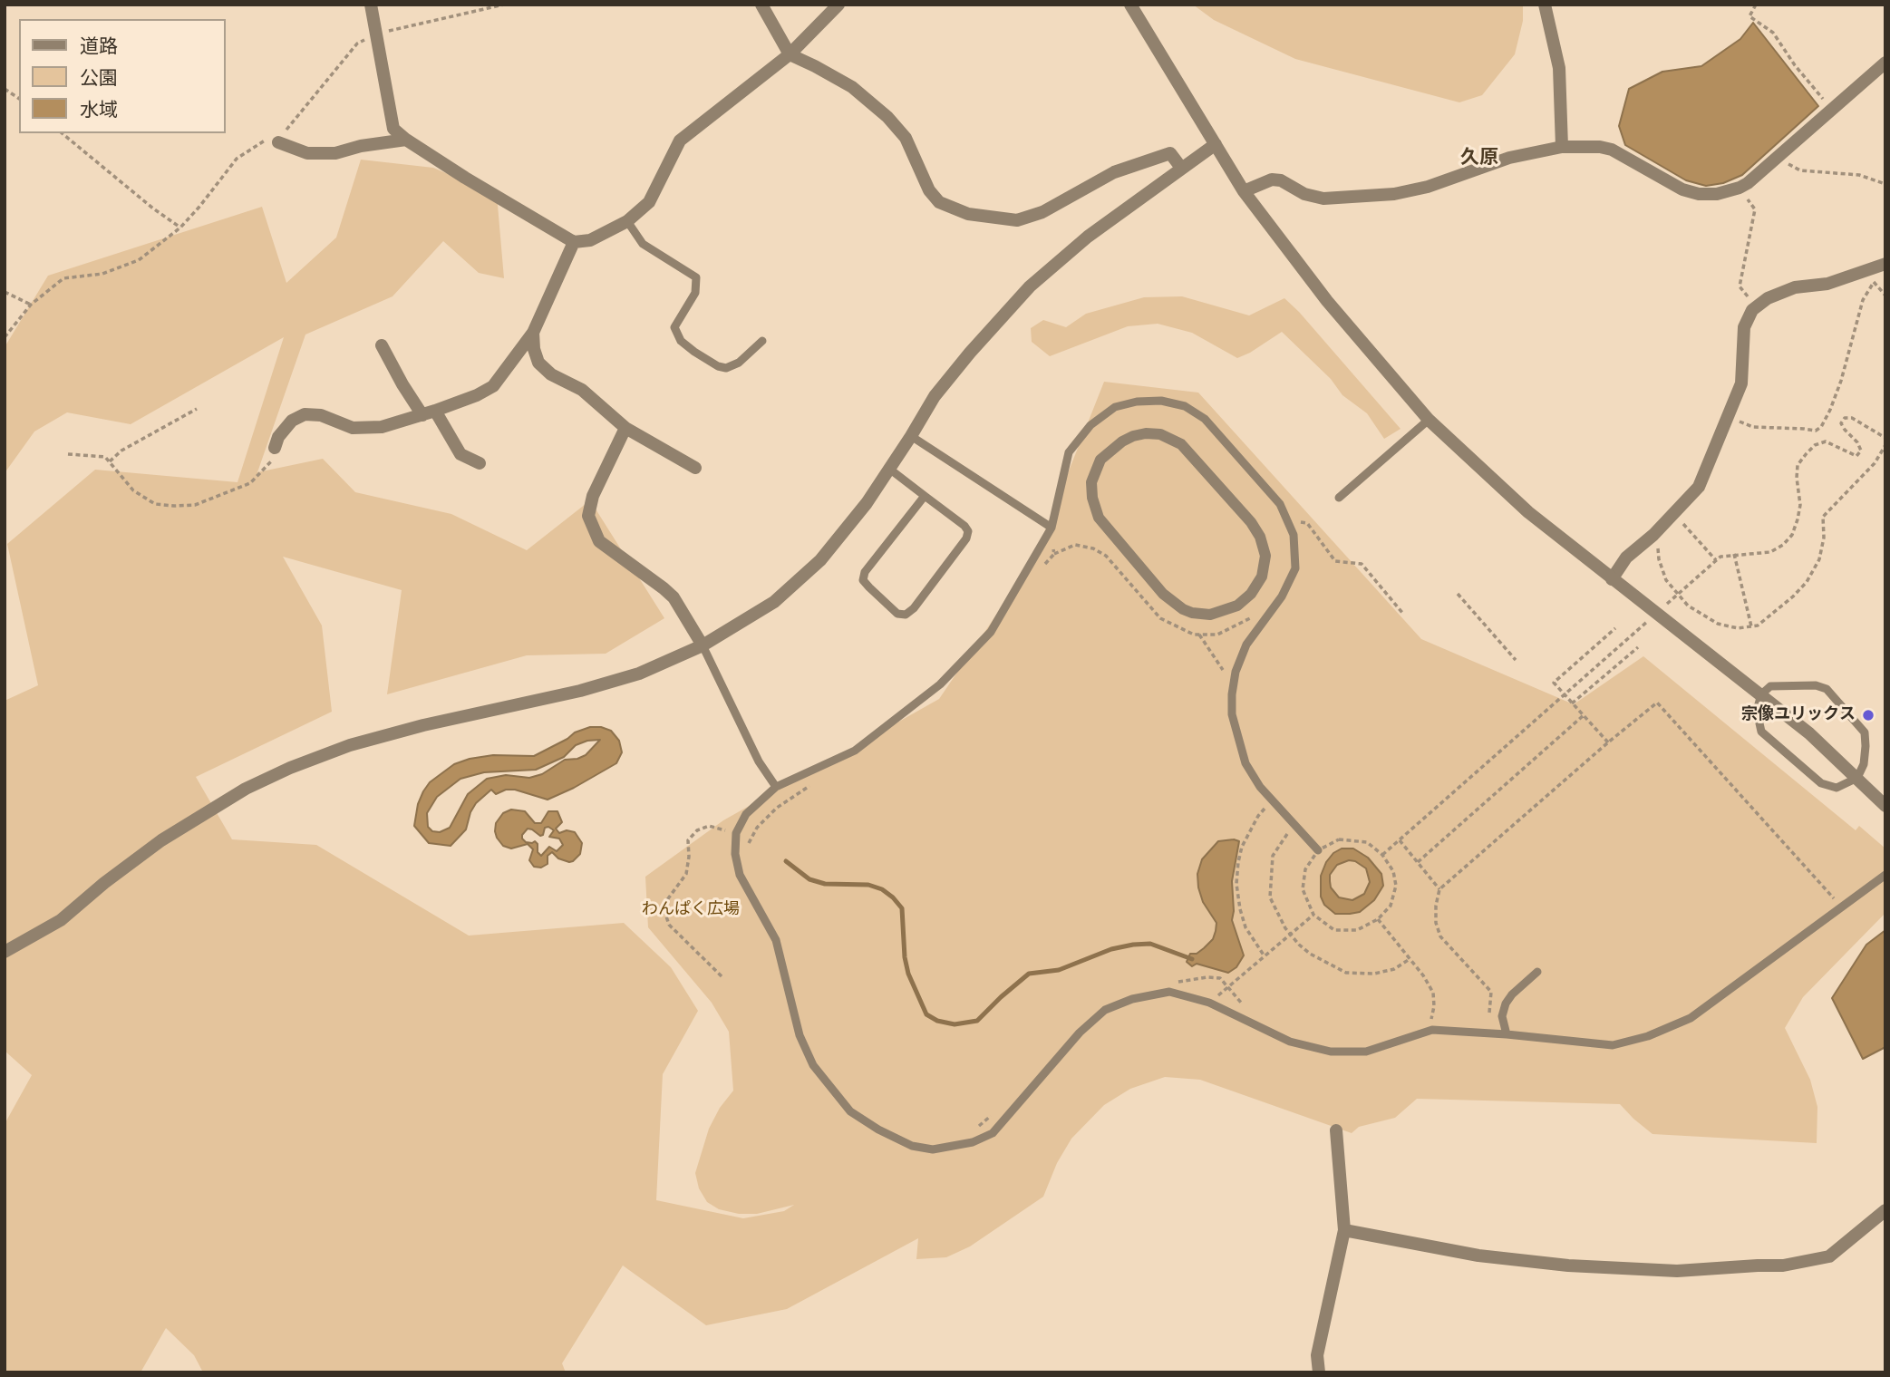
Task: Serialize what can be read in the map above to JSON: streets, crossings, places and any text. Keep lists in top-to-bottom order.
{
  "districts": ["久原"],
  "parks": ["わんぱく広場"],
  "places": ["宗像ユリックス"],
  "legend": ["道路", "公園", "水域"]
}
